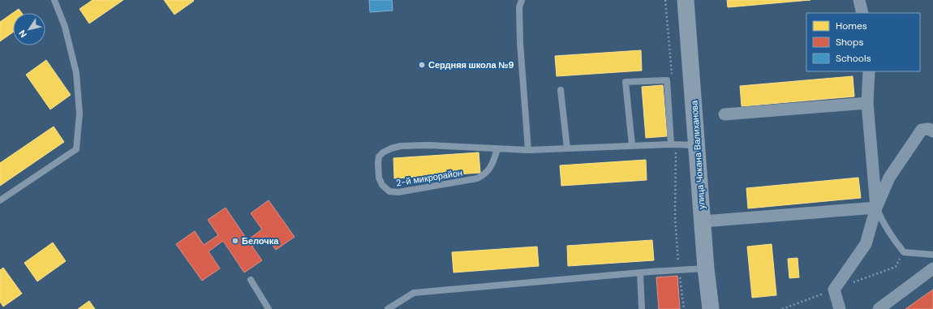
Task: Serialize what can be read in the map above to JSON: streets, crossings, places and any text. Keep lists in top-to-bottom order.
{
  "streets": {
    "street": ["улица Чокана Валиханова"],
    "lane": ["2-й микрорайон"]
  },
  "crossings": [
    ["улица Чокана Валиханова", "2-й микрорайон"]
  ],
  "places": ["Сердняя школа №9", "Белочка"],
  "legend": ["Homes", "Shops", "Schools"],
  "north": "bottom left"
}
